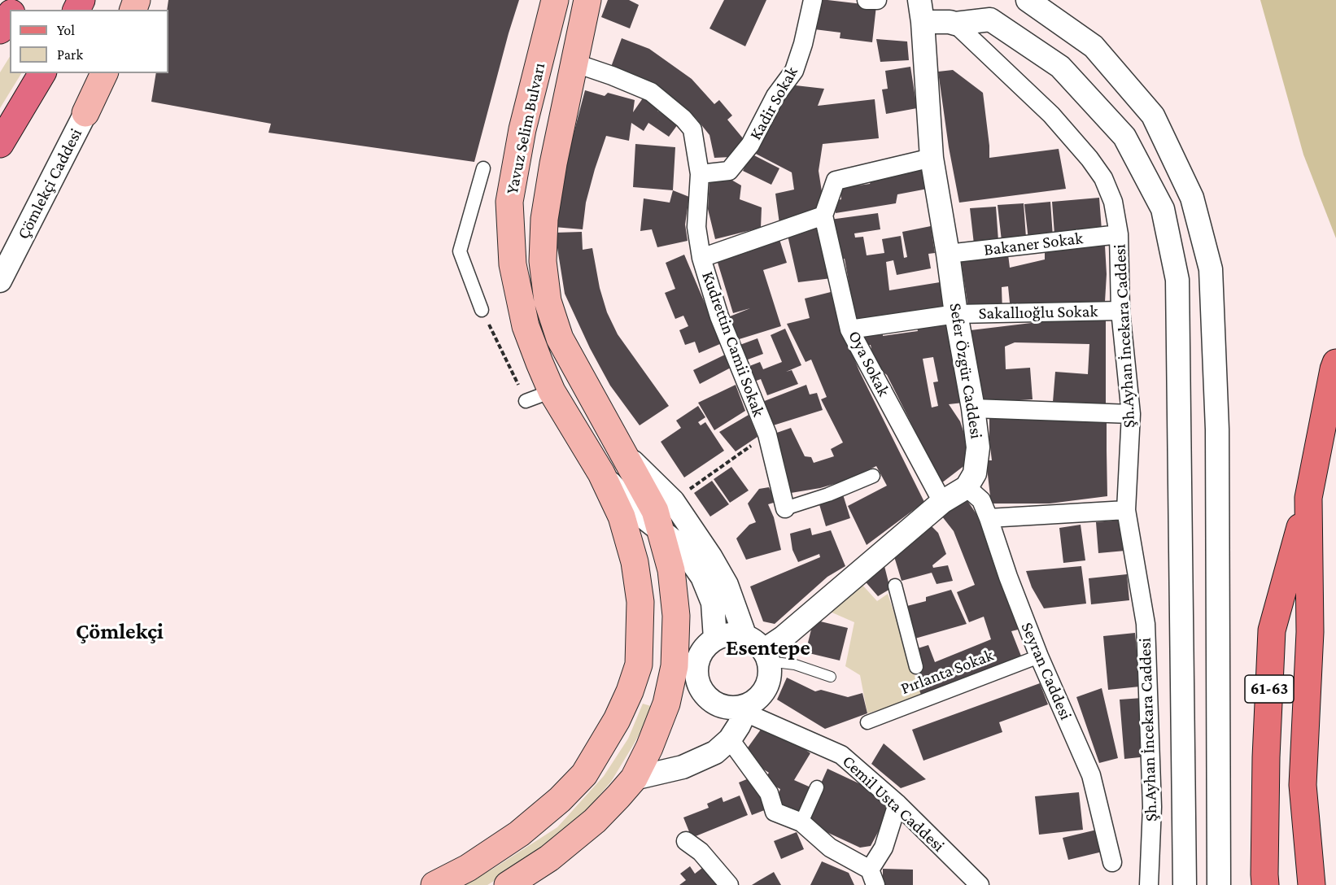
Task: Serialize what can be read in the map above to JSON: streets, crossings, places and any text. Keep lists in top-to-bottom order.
{
  "streets": {
    "main road": ["Yavuz Selim Bulvarı", "61-63"],
    "street": [
      "Kadir Sokak",
      "Çömlekçi Caddesi",
      "Bakaner Sokak",
      "Sakallıoğlu Sokak",
      "Şh.Ayhan İncekara Caddesi",
      "Kudrettin Camii Sokak",
      "Oya Sokak",
      "Sefer Özgür Caddesi",
      "Seyran Caddesi",
      "Pırlanta Sokak",
      "Cemil Usta Caddesi"
    ]
  },
  "crossings": [
    ["Kadir Sokak", "Kudrettin Camii Sokak"],
    ["Yavuz Selim Bulvarı", "Kudrettin Camii Sokak"],
    ["Yavuz Selim Bulvarı", "Cemil Usta Caddesi"],
    ["Bakaner Sokak", "Şh.Ayhan İncekara Caddesi"],
    ["Bakaner Sokak", "Sefer Özgür Caddesi"],
    ["Sakallıoğlu Sokak", "Şh.Ayhan İncekara Caddesi"],
    ["Sakallıoğlu Sokak", "Oya Sokak"],
    ["Sakallıoğlu Sokak", "Sefer Özgür Caddesi"],
    ["Şh.Ayhan İncekara Caddesi", "Sefer Özgür Caddesi"],
    ["Sefer Özgür Caddesi", "Seyran Caddesi"],
    ["Seyran Caddesi", "Pırlanta Sokak"]
  ],
  "districts": ["Çömlekçi", "Esentepe"],
  "legend": ["Yol", "Park"]
}
